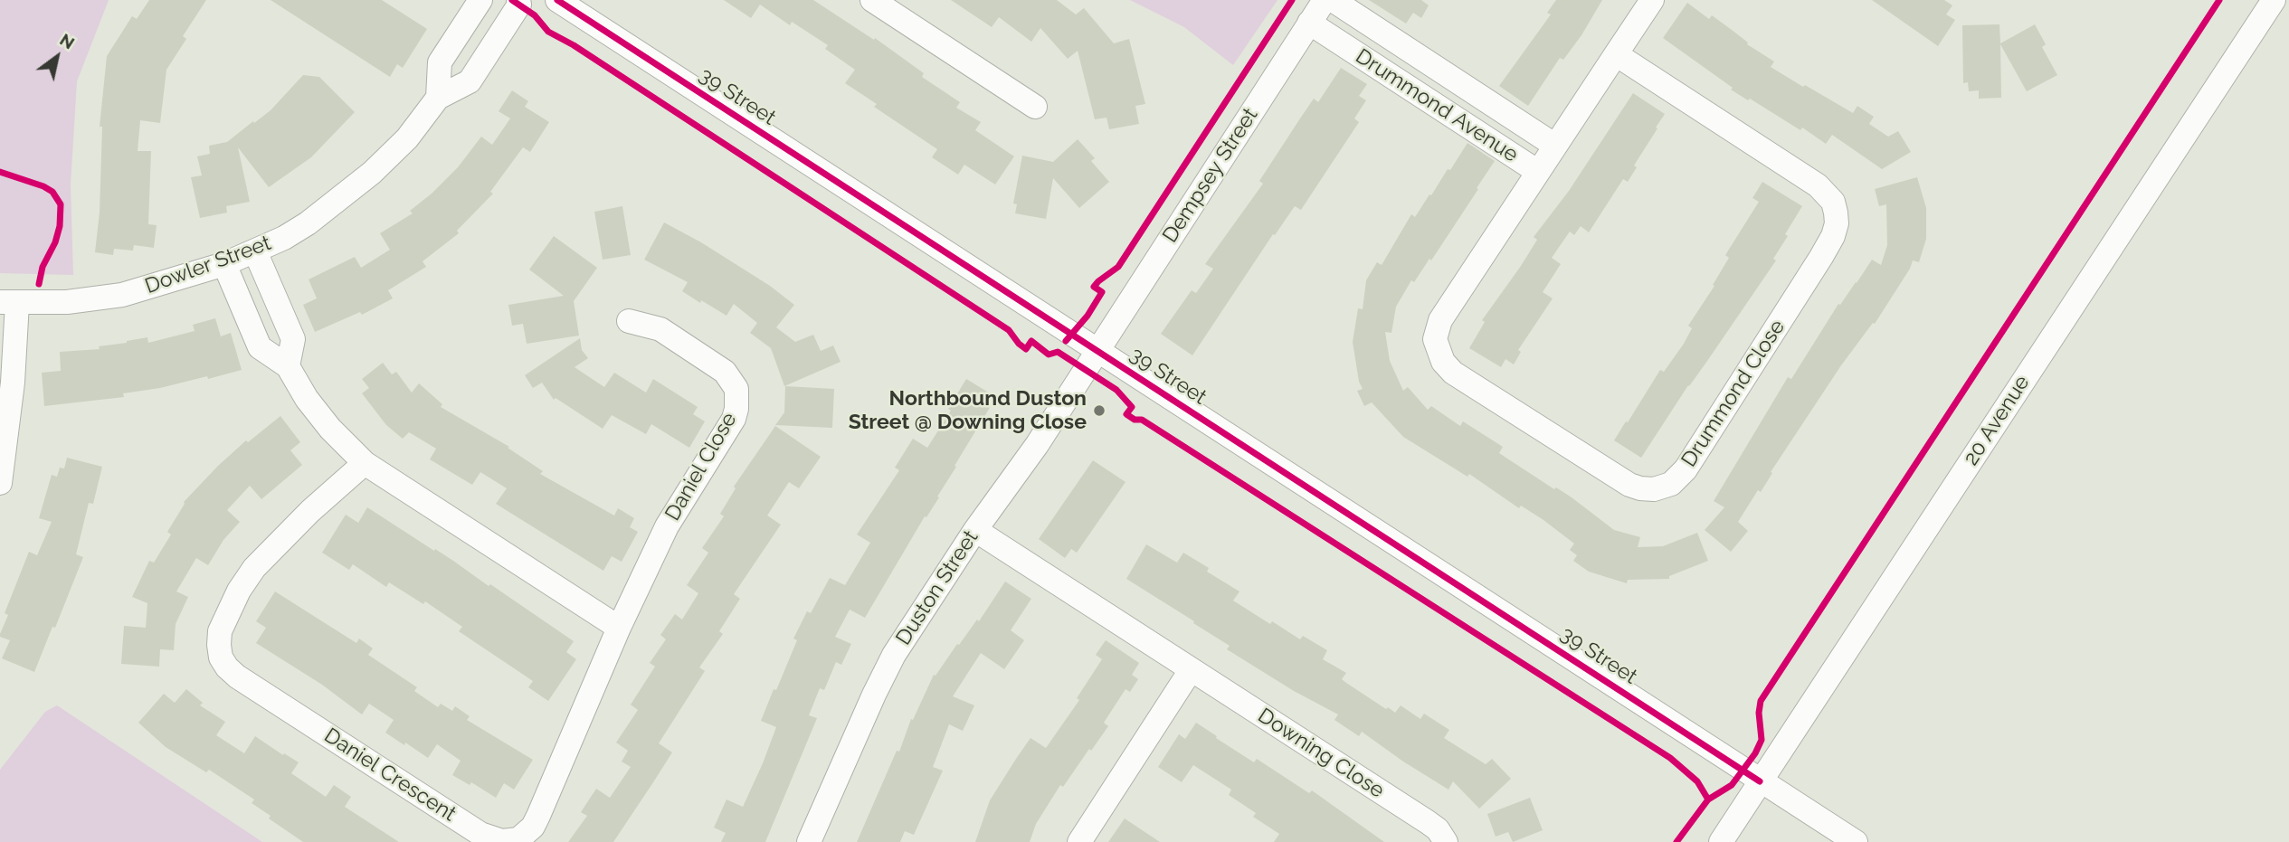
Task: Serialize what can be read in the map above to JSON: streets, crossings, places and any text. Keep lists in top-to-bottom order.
{
  "streets": {
    "street": [
      "39 Street",
      "Drummond Avenue",
      "Dempsey Street",
      "Dowler Street",
      "Drummond Close",
      "20 Avenue",
      "Daniel Close",
      "Duston Street",
      "Downing Close",
      "Daniel Crescent"
    ]
  },
  "crossings": [
    ["39 Street", "Dempsey Street"],
    ["39 Street", "20 Avenue"],
    ["39 Street", "Duston Street"],
    ["Drummond Avenue", "Dempsey Street"],
    ["Drummond Avenue", "Drummond Close"],
    ["Dempsey Street", "Duston Street"],
    ["Daniel Close", "Daniel Crescent"],
    ["Duston Street", "Downing Close"]
  ],
  "places": ["Northbound Duston Street @ Downing Close"],
  "north": "top right"
}
